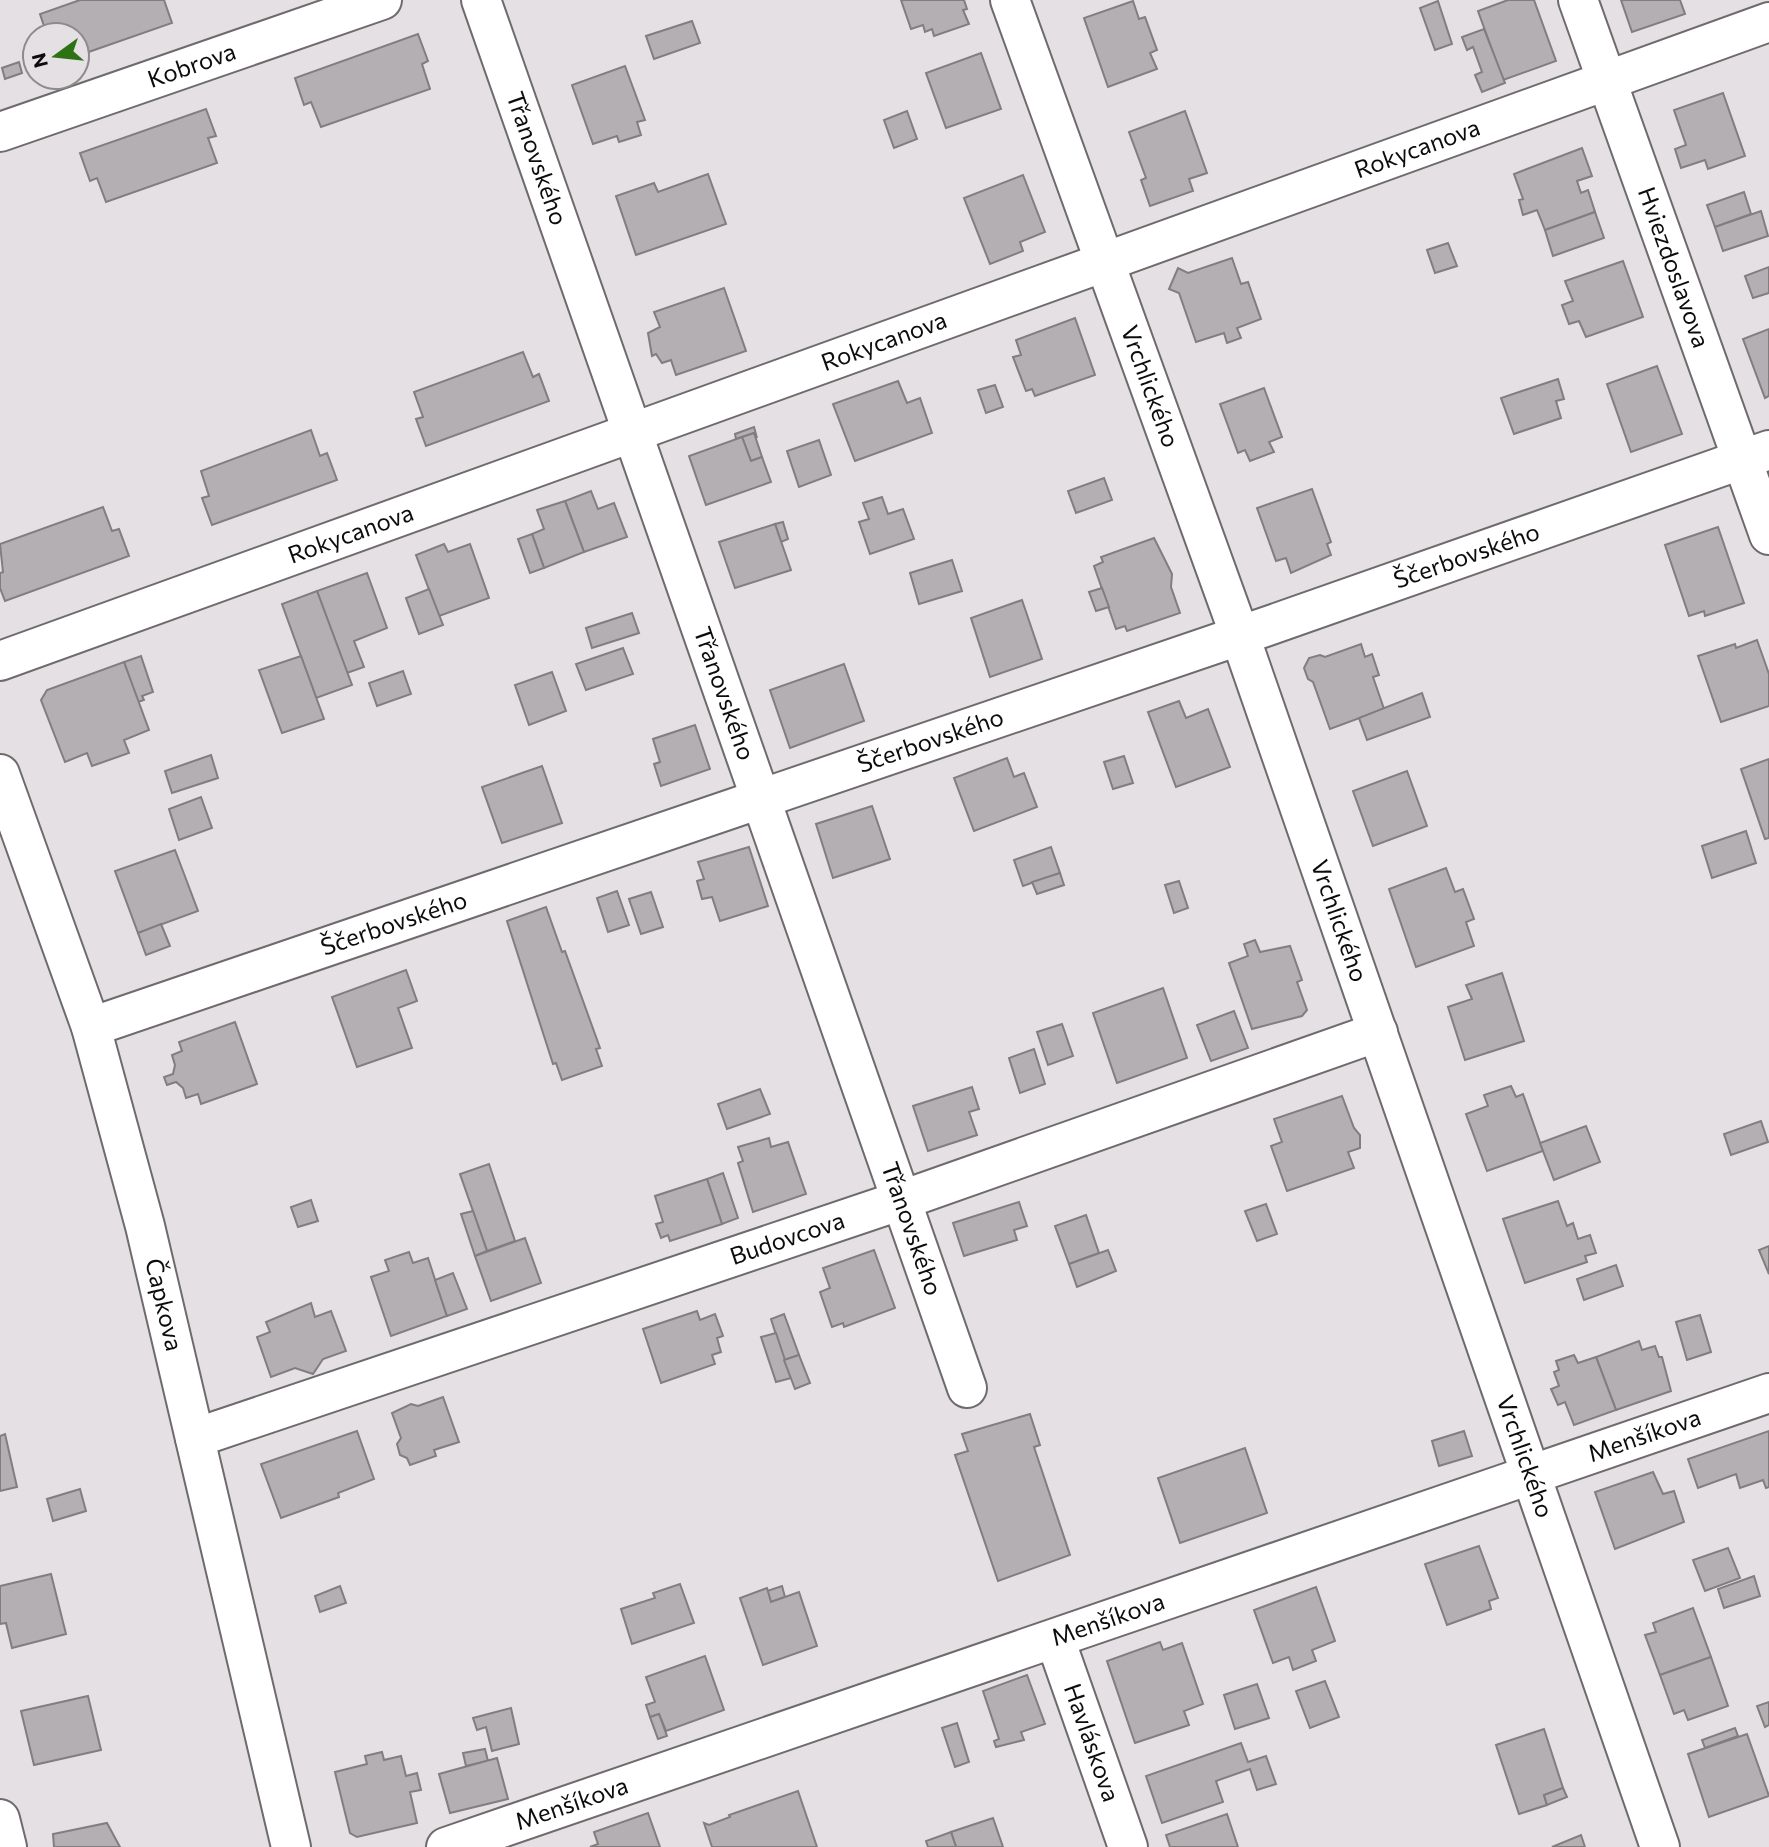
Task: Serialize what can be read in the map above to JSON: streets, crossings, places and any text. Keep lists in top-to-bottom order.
{
  "streets": {
    "street": [
      "Kobrova",
      "Rokycanova",
      "Třanovského",
      "Hviezdoslavova",
      "Vrchlického",
      "Ščerbovského",
      "Budovcova",
      "Čapkova",
      "Menšíkova",
      "Havláskova"
    ]
  },
  "crossings": [
    ["Rokycanova", "Třanovského"],
    ["Rokycanova", "Hviezdoslavova"],
    ["Rokycanova", "Vrchlického"],
    ["Třanovského", "Ščerbovského"],
    ["Třanovského", "Budovcova"],
    ["Hviezdoslavova", "Ščerbovského"],
    ["Vrchlického", "Ščerbovského"],
    ["Vrchlického", "Budovcova"],
    ["Vrchlického", "Menšíkova"],
    ["Ščerbovského", "Čapkova"],
    ["Budovcova", "Čapkova"],
    ["Menšíkova", "Havláskova"]
  ],
  "north": "left"
}
